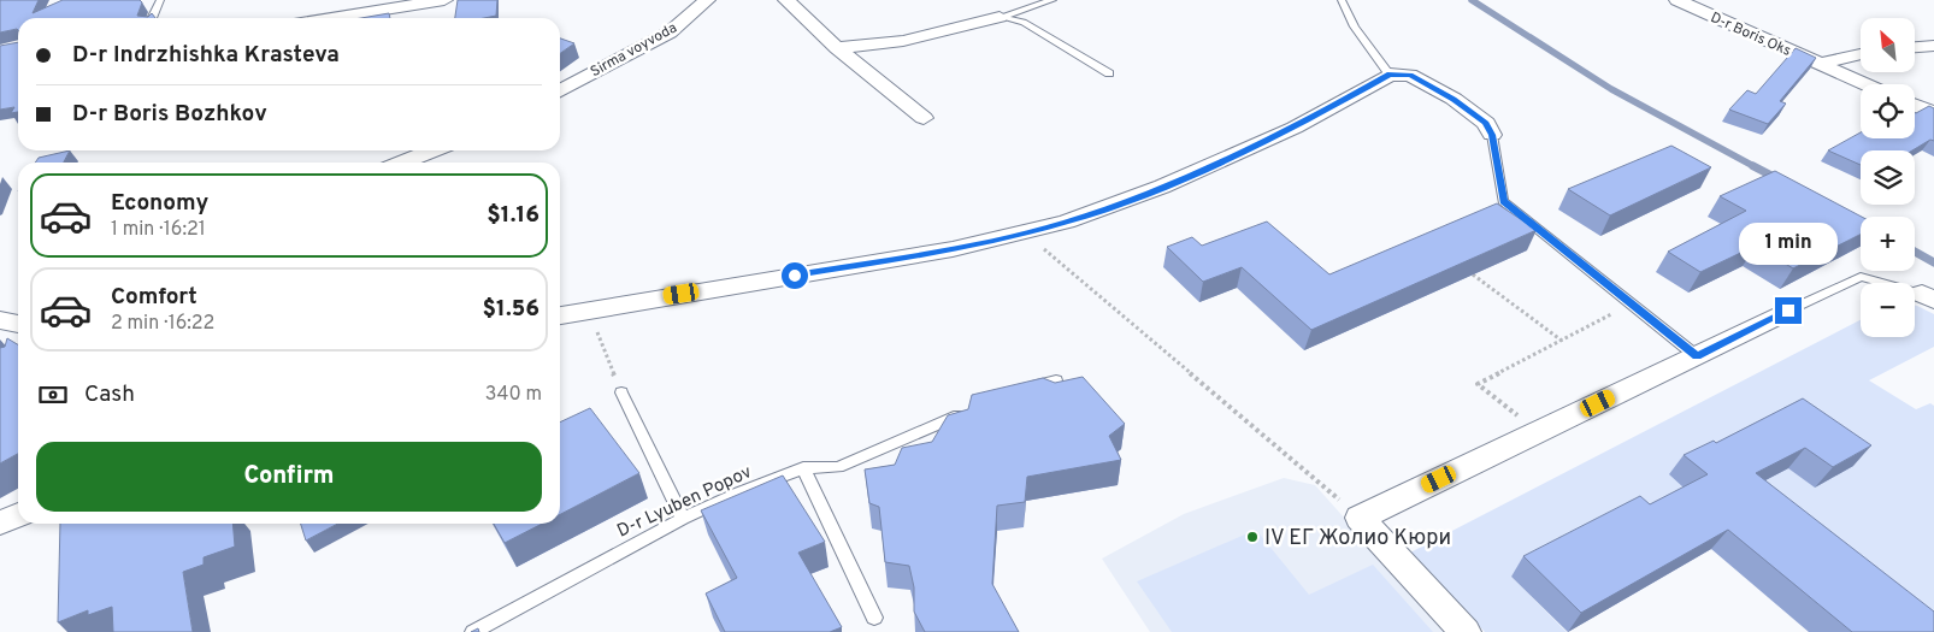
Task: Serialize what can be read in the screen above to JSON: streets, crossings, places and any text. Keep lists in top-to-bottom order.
{
  "streets": {
    "street": ["D-r Boris Oks", "Sirma voyvoda"],
    "lane": ["D-r Lyuben Popov"]
  },
  "places": ["IV ЕГ Жолио Кюри"],
  "north": "top left",
  "page": {
    "map_buttons": ["+", "−"],
    "banner": ["D-r Indrzhishka Krasteva", "D-r Boris Bozhkov"],
    "list": [
      {
        "name": "Economy",
        "note": "1 min · 16:21",
        "value": "$1.16"
      },
      {
        "name": "Comfort",
        "note": "2 min · 16:22",
        "value": "$1.56"
      }
    ],
    "bubble": "1 min",
    "pay": ["Cash", "340 m"],
    "buttons": "Confirm"
  }
}
